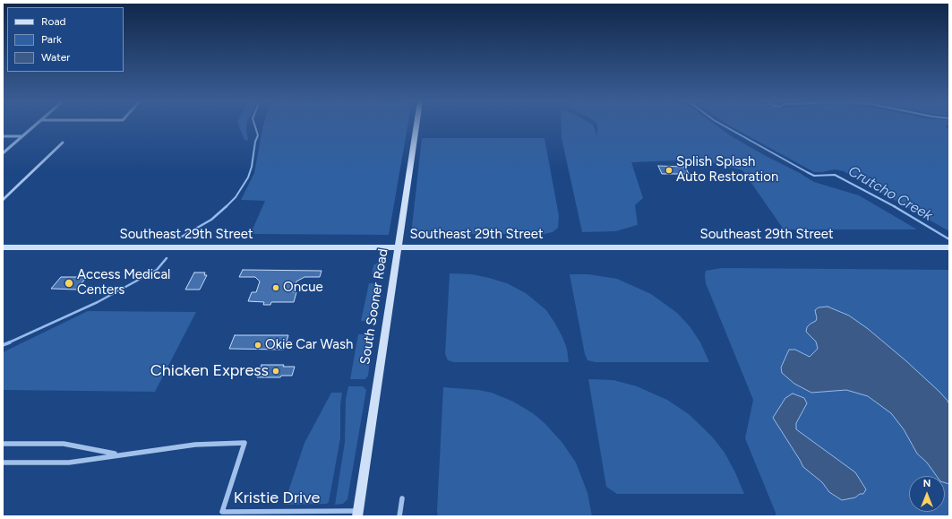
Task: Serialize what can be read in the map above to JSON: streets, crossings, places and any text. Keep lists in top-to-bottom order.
{
  "streets": {
    "main road": ["Southeast 29th Street", "South Sooner Road"],
    "street": ["Kristie Drive"]
  },
  "crossings": [
    ["Southeast 29th Street", "South Sooner Road"],
    ["South Sooner Road", "Kristie Drive"]
  ],
  "water": ["Crutcho Creek"],
  "places": [
    "Splish Splash Auto Restoration",
    "Access Medical Centers",
    "Oncue",
    "Okie Car Wash",
    "Chicken Express"
  ],
  "legend": ["Road", "Park", "Water"],
  "north": "top"
}
